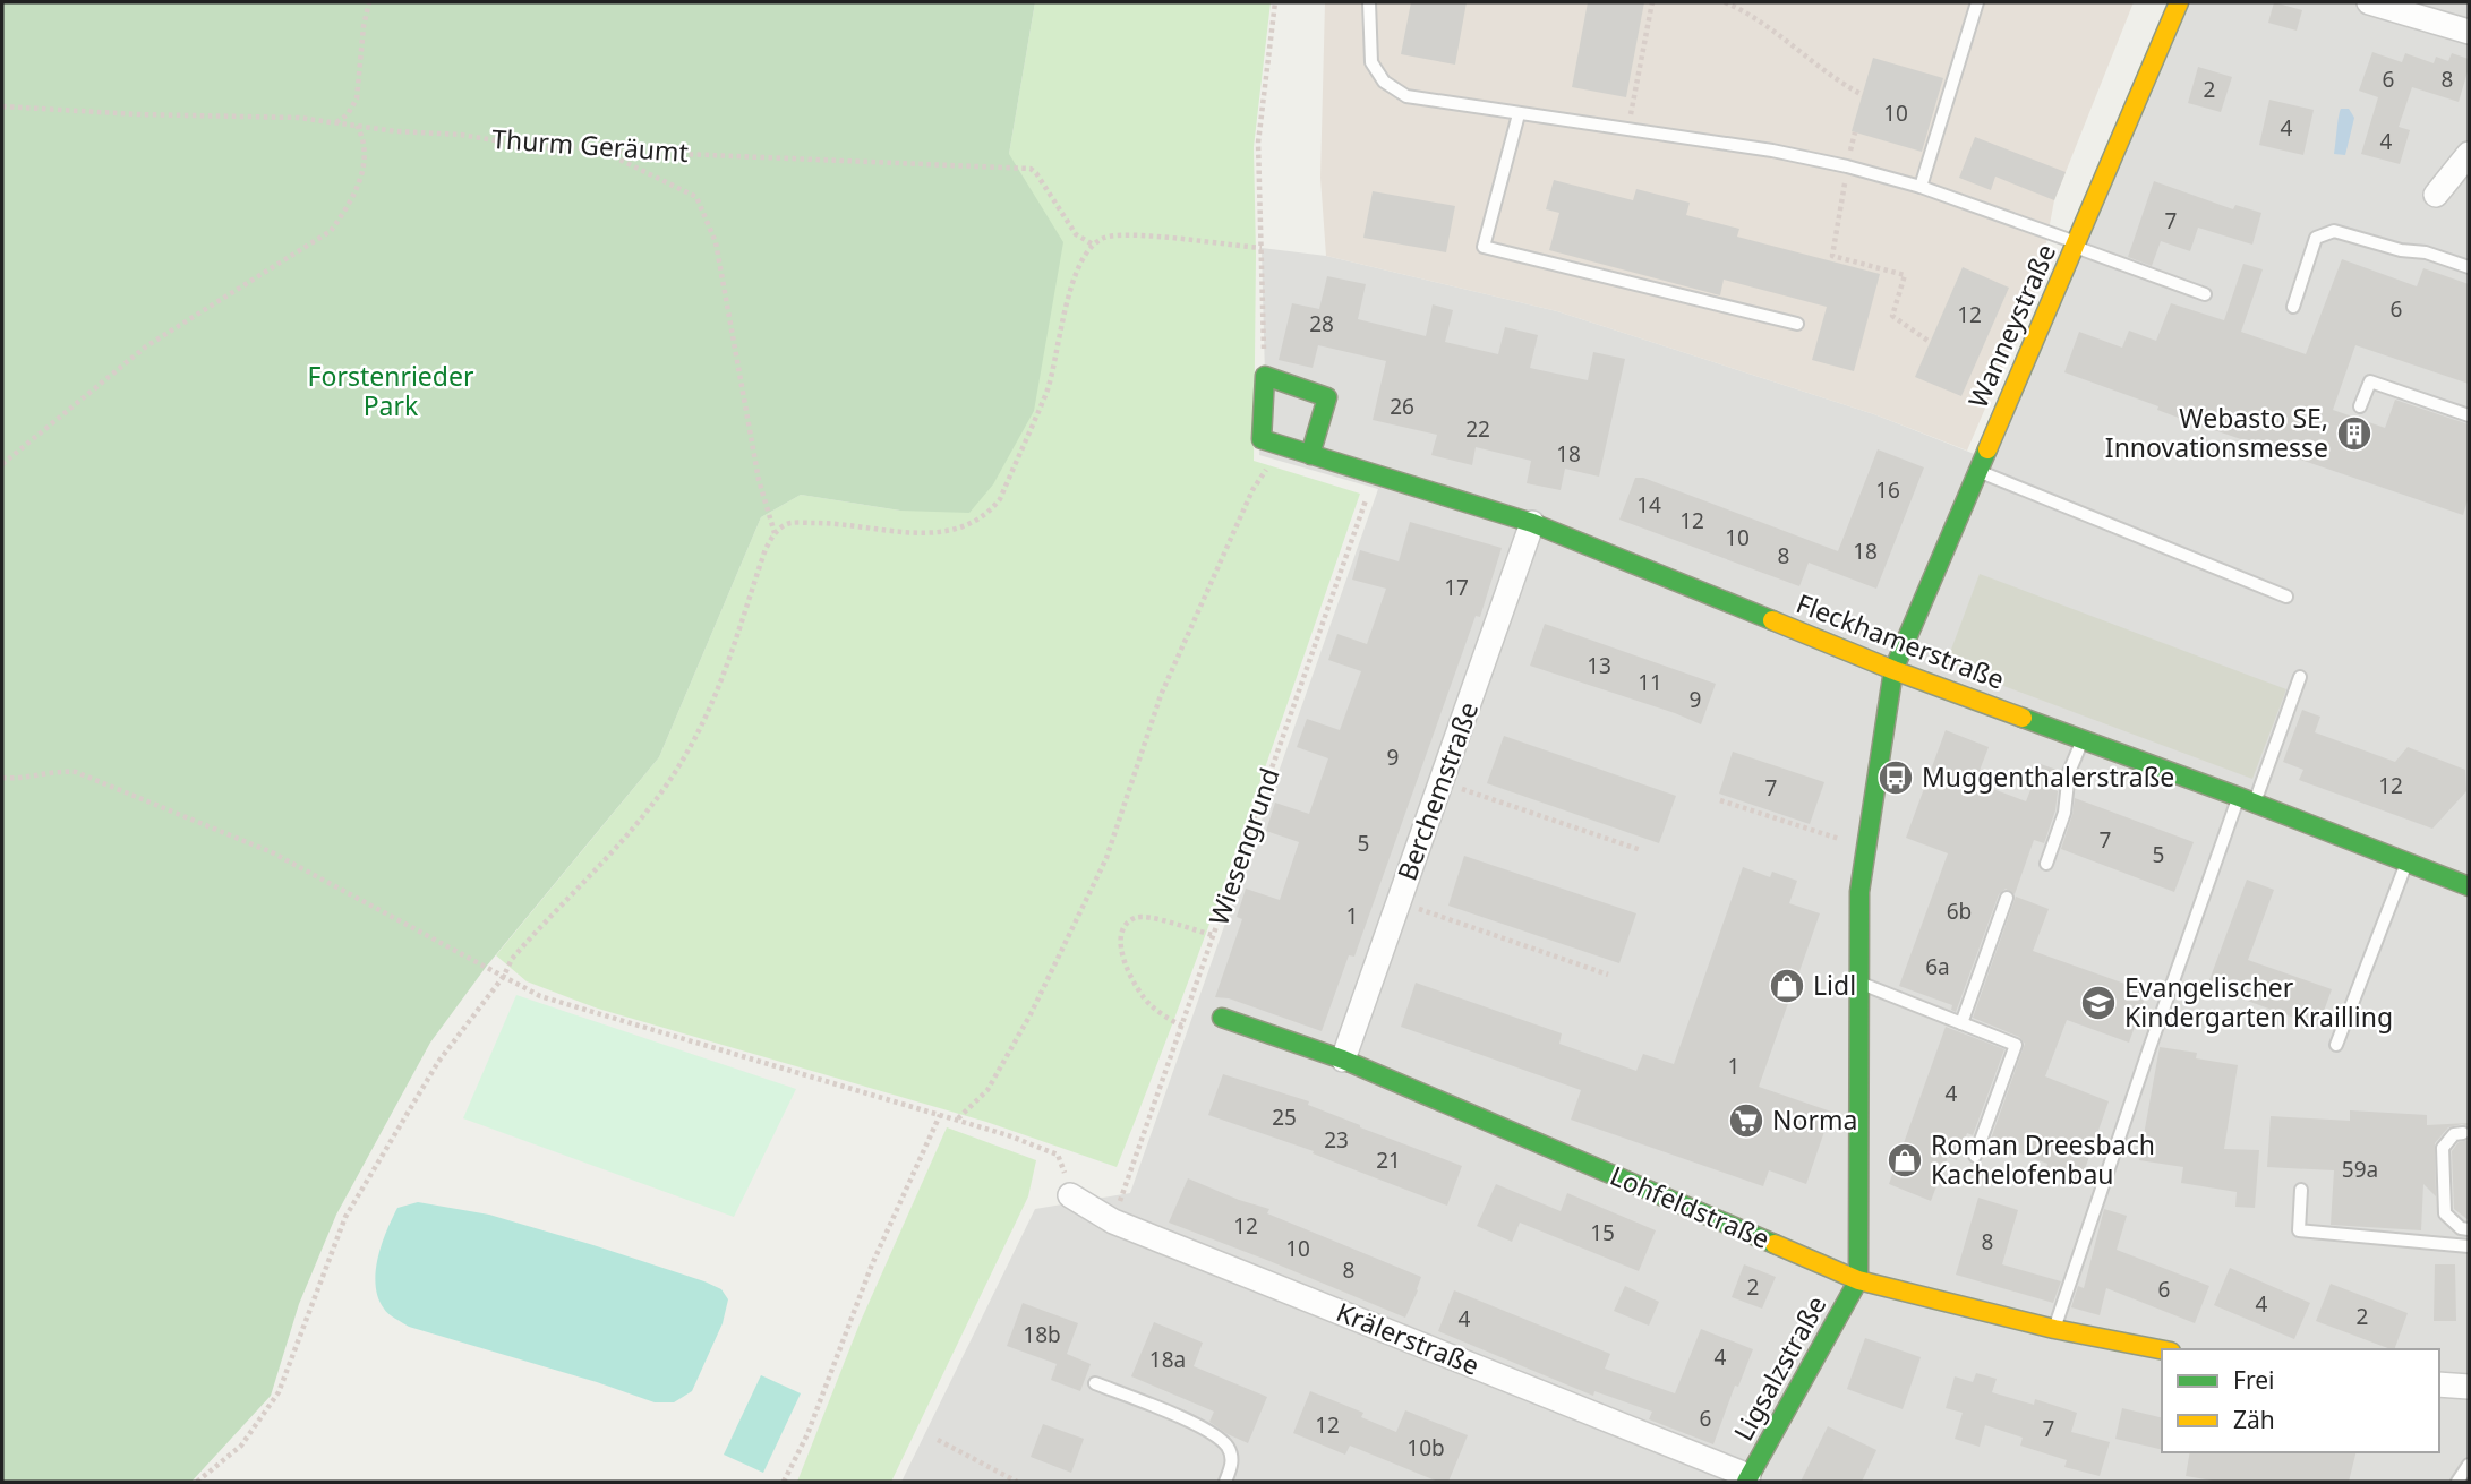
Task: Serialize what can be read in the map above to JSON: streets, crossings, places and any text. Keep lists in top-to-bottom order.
{
  "streets": {
    "street": [
      "Wanneystraße",
      "Fleckhamerstraße",
      "Berchemstraße",
      "Lohfeldstraße",
      "Krälerstraße",
      "Ligsalzstraße"
    ],
    "path": ["Thurm Geräumt", "Wiesengrund"]
  },
  "crossings": [
    ["Wanneystraße", "Fleckhamerstraße"],
    ["Fleckhamerstraße", "Berchemstraße"],
    ["Fleckhamerstraße", "Wiesengrund"],
    ["Berchemstraße", "Lohfeldstraße"],
    ["Wiesengrund", "Krälerstraße"],
    ["Lohfeldstraße", "Ligsalzstraße"],
    ["Krälerstraße", "Ligsalzstraße"]
  ],
  "parks": ["Forstenrieder Park"],
  "places": {
    "building": ["Webasto SE, Innovationsmesse"],
    "bus stop": ["Muggenthalerstraße"],
    "shop": ["Lidl", "Roman Dreesbach Kachelofenbau"],
    "school or university": ["Evangelischer Kindergarten Krailling"],
    "supermarket": ["Norma"]
  },
  "house_numbers": [
    "6",
    "8",
    "2",
    "10",
    "4",
    "4",
    "7",
    "6",
    "12",
    "28",
    "26",
    "22",
    "18",
    "16",
    "14",
    "12",
    "10",
    "18",
    "8",
    "17",
    "13",
    "11",
    "9",
    "9",
    "12",
    "7",
    "7",
    "5",
    "5",
    "6b",
    "1",
    "6a",
    "1",
    "4",
    "25",
    "23",
    "21",
    "59a",
    "12",
    "15",
    "8",
    "10",
    "8",
    "2",
    "6",
    "4",
    "2",
    "4",
    "18b",
    "4",
    "18a",
    "6",
    "12",
    "7",
    "10b"
  ],
  "legend": ["Frei", "Zäh"]
}
